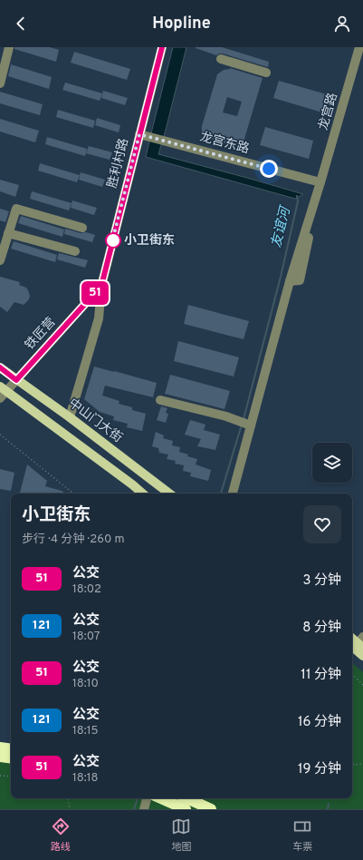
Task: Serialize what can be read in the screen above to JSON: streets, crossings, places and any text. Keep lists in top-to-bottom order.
{
  "streets": {
    "main road": ["中山门大街"],
    "street": [
      "龙宫路",
      "龙宫东路",
      "胜利村路",
      "铁匠营"
    ]
  },
  "crossings": [
    ["龙宫路", "龙宫东路"],
    ["龙宫东路", "胜利村路"],
    ["胜利村路", "铁匠营"],
    ["胜利村路", "中山门大街"],
    ["铁匠营", "中山门大街"]
  ],
  "water": ["友谊河"],
  "places": ["小卫街东"],
  "lines": ["bus line 51"],
  "page": {
    "header": "Hopline",
    "on_map": "51",
    "heading": ["小卫街东", "步行 · 4 分钟 · 260 m"],
    "list": [
      {
        "mark": "51",
        "name": "公交",
        "note": "18:02",
        "value": "3 分钟"
      },
      {
        "mark": "121",
        "name": "公交",
        "note": "18:07",
        "value": "8 分钟"
      },
      {
        "mark": "51",
        "name": "公交",
        "note": "18:10",
        "value": "11 分钟"
      },
      {
        "mark": "121",
        "name": "公交",
        "note": "18:15",
        "value": "16 分钟"
      },
      {
        "mark": "51",
        "name": "公交",
        "note": "18:18",
        "value": "19 分钟"
      }
    ],
    "tabs": ["路线", "地图", "车票"]
  }
}
